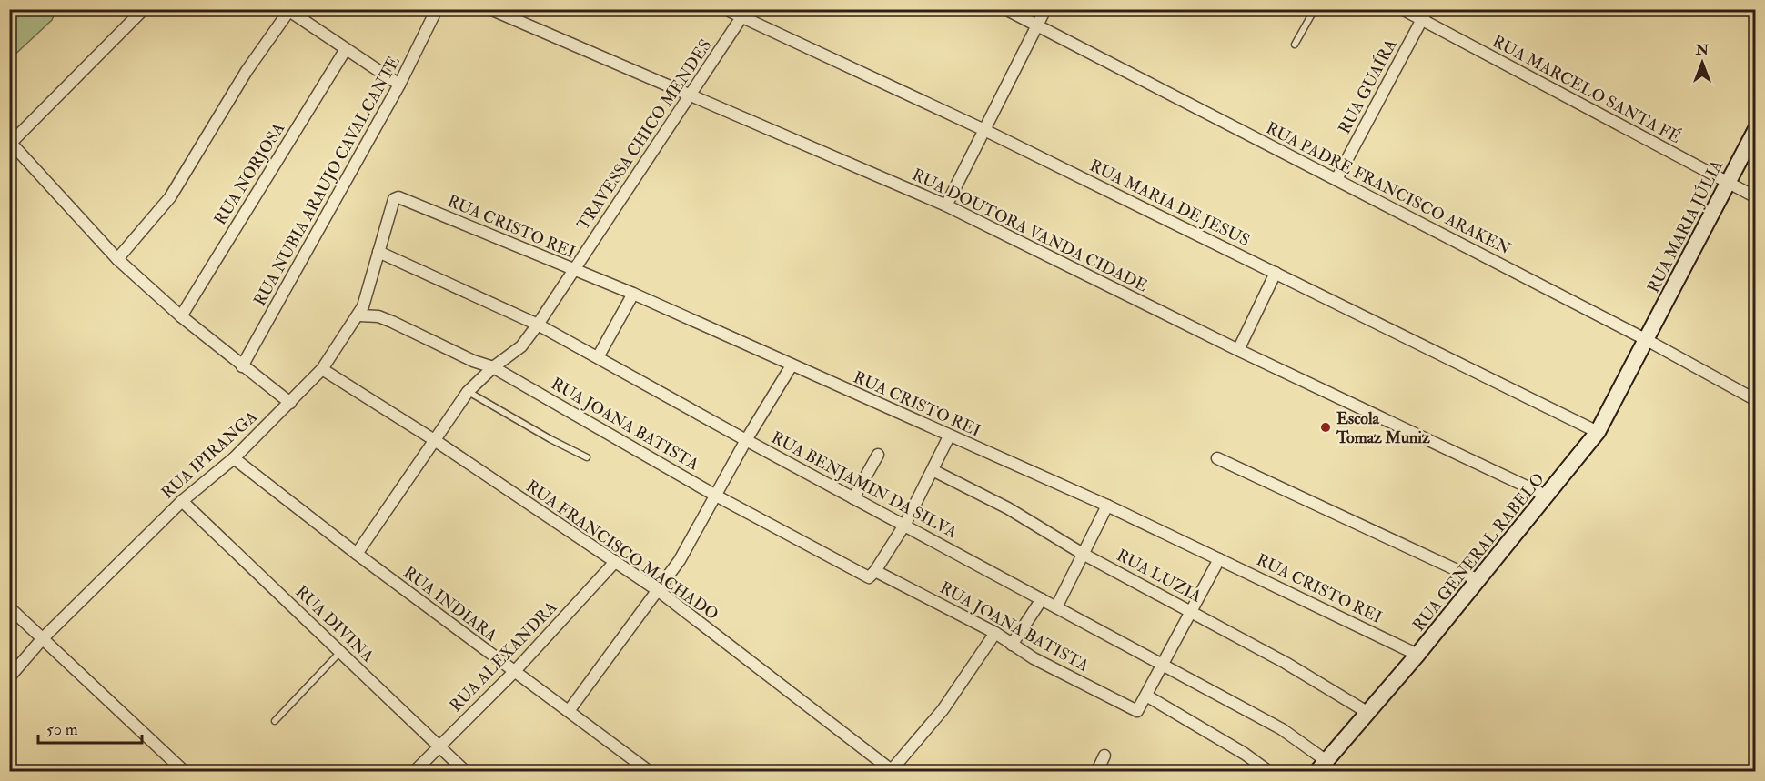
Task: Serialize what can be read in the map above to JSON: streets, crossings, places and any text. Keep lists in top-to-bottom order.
{
  "streets": {
    "street": [
      "RUA GUAÍRA",
      "RUA MARCELO SANTA FÉ",
      "TRAVESSA CHICO MENDES",
      "RUA NORJOSA",
      "RUA NUBIA ARAUJO CAVALCANTE",
      "RUA PADRE FRANCISCO ARAKEN",
      "RUA MARIA DE JESUS",
      "RUA CRISTO REI",
      "RUA MARIA JÚLIA",
      "RUA DOUTORA VANDA CIDADE",
      "RUA JOANA BATISTA",
      "RUA IPIRANGA",
      "RUA BENJAMIN DA SILVA",
      "RUA FRANCISCO MACHADO",
      "RUA GENERAL RABELO",
      "RUA LUZIA",
      "RUA INDIARA",
      "RUA DIVINA",
      "RUA ALEXANDRA"
    ]
  },
  "crossings": [
    ["RUA GUAÍRA", "RUA MARCELO SANTA FÉ"],
    ["RUA GUAÍRA", "RUA PADRE FRANCISCO ARAKEN"],
    ["RUA MARCELO SANTA FÉ", "RUA MARIA JÚLIA"],
    ["TRAVESSA CHICO MENDES", "RUA MARIA DE JESUS"],
    ["TRAVESSA CHICO MENDES", "RUA CRISTO REI"],
    ["TRAVESSA CHICO MENDES", "RUA DOUTORA VANDA CIDADE"],
    ["TRAVESSA CHICO MENDES", "RUA JOANA BATISTA"],
    ["TRAVESSA CHICO MENDES", "RUA BENJAMIN DA SILVA"],
    ["TRAVESSA CHICO MENDES", "RUA FRANCISCO MACHADO"],
    ["TRAVESSA CHICO MENDES", "RUA INDIARA"],
    ["RUA PADRE FRANCISCO ARAKEN", "RUA MARIA JÚLIA"],
    ["RUA PADRE FRANCISCO ARAKEN", "RUA GENERAL RABELO"],
    ["RUA MARIA DE JESUS", "RUA GENERAL RABELO"],
    ["RUA CRISTO REI", "RUA IPIRANGA"],
    ["RUA CRISTO REI", "RUA GENERAL RABELO"],
    ["RUA MARIA JÚLIA", "RUA GENERAL RABELO"],
    ["RUA DOUTORA VANDA CIDADE", "RUA GENERAL RABELO"],
    ["RUA JOANA BATISTA", "RUA IPIRANGA"],
    ["RUA IPIRANGA", "RUA BENJAMIN DA SILVA"],
    ["RUA IPIRANGA", "RUA FRANCISCO MACHADO"],
    ["RUA IPIRANGA", "RUA INDIARA"],
    ["RUA IPIRANGA", "RUA DIVINA"],
    ["RUA BENJAMIN DA SILVA", "RUA GENERAL RABELO"],
    ["RUA FRANCISCO MACHADO", "RUA ALEXANDRA"],
    ["RUA GENERAL RABELO", "RUA LUZIA"],
    ["RUA INDIARA", "RUA ALEXANDRA"],
    ["RUA DIVINA", "RUA ALEXANDRA"]
  ],
  "places": ["Escola Tomaz Muniz"],
  "scale_bar": "50 m",
  "north": "top"
}
